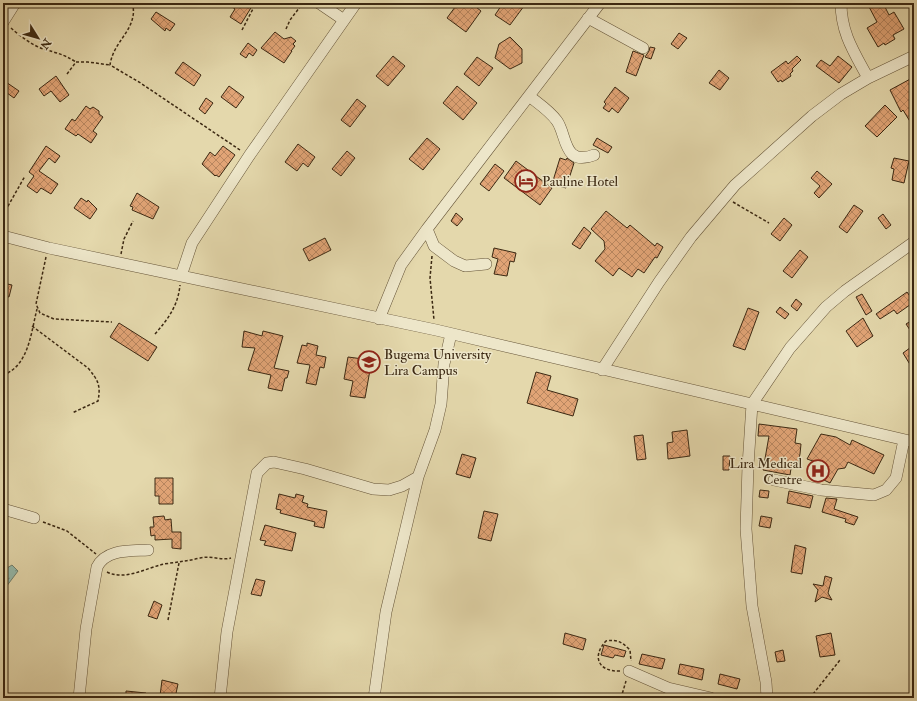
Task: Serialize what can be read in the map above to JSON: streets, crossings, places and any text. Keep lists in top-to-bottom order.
{
  "places": {
    "hotel": ["Pauline Hotel"],
    "school or university": ["Bugema University Lira Campus"],
    "hospital": ["Lira Medical Centre"]
  },
  "north": "bottom right"
}
